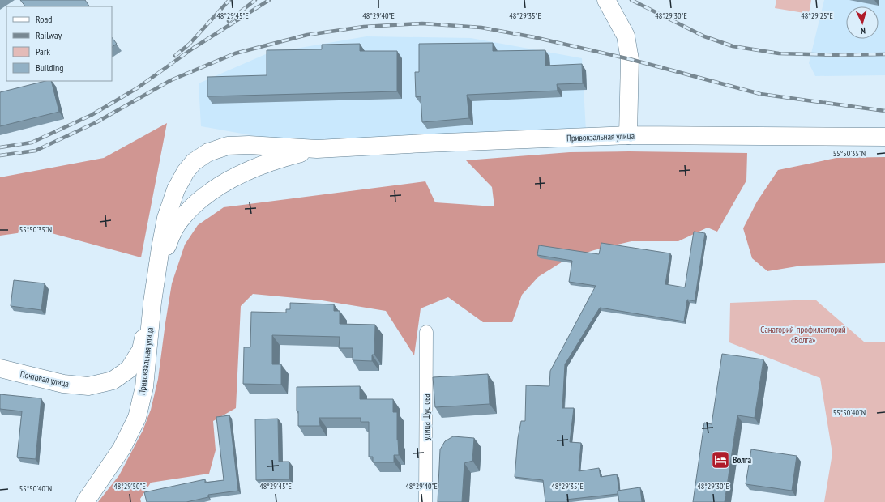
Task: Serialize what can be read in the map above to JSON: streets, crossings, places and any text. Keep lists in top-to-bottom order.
{
  "streets": {
    "main road": ["Привокзальная улица", "Почтовая улица"],
    "street": ["улица Шустова"]
  },
  "crossings": [
    ["Привокзальная улица", "Почтовая улица"]
  ],
  "parks": ["Санаторий-профилакторий «Волга»"],
  "places": {
    "hotel": ["Волга"]
  },
  "legend": [
    "Road",
    "Railway",
    "Park",
    "Building"
  ],
  "north": "bottom",
  "coordinates": [
    "48°29'45\"E",
    "48°29'40\"E",
    "48°29'35\"E",
    "48°29'30\"E",
    "48°29'25\"E",
    "55°50'35\"N",
    "55°50'40\"N",
    "48°29'50\"E"
  ]
}
